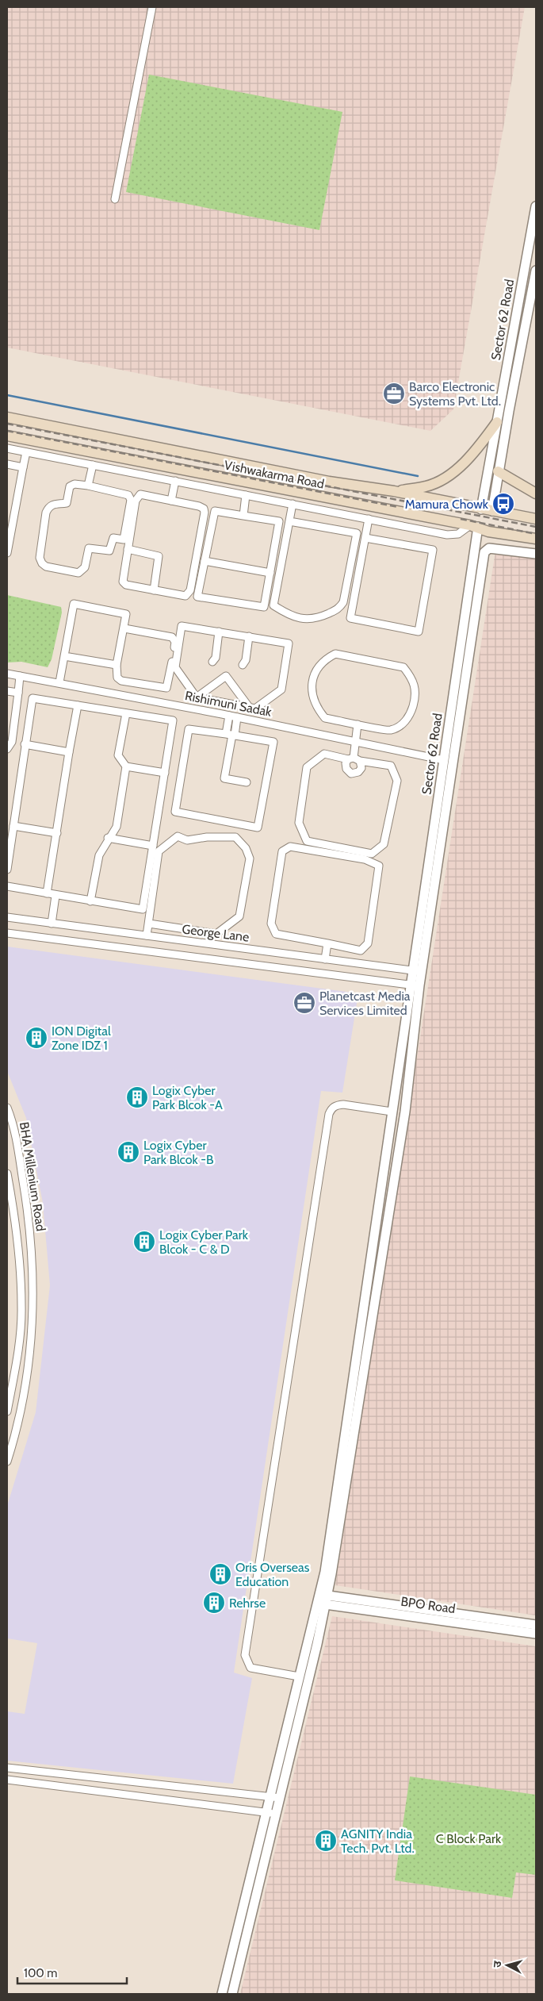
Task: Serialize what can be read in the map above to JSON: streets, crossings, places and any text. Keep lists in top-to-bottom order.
{
  "streets": {
    "main road": ["Vishwakarma Road"],
    "street": [
      "Sector 62 Road",
      "Rishimuni Sadak",
      "George Lane",
      "BHA Millenium Road",
      "BPO Road"
    ]
  },
  "crossings": [
    ["Sector 62 Road", "Vishwakarma Road"],
    ["Sector 62 Road", "Rishimuni Sadak"],
    ["Sector 62 Road", "George Lane"]
  ],
  "parks": ["C Block Park"],
  "places": {
    "office": ["Barco Electronic Systems Pvt. Ltd.", "Planetcast Media Services Limited"],
    "bus stop": ["Mamura Chowk"],
    "building": [
      "ION Digital Zone IDZ 1",
      "Logix Cyber Park Blcok -A",
      "Logix Cyber Park Blcok -B",
      "Logix Cyber Park Blcok - C & D",
      "Oris Overseas Education",
      "Rehrse",
      "AGNITY India Tech. Pvt. Ltd."
    ]
  },
  "scale_bar": "100 m",
  "north": "left"
}
